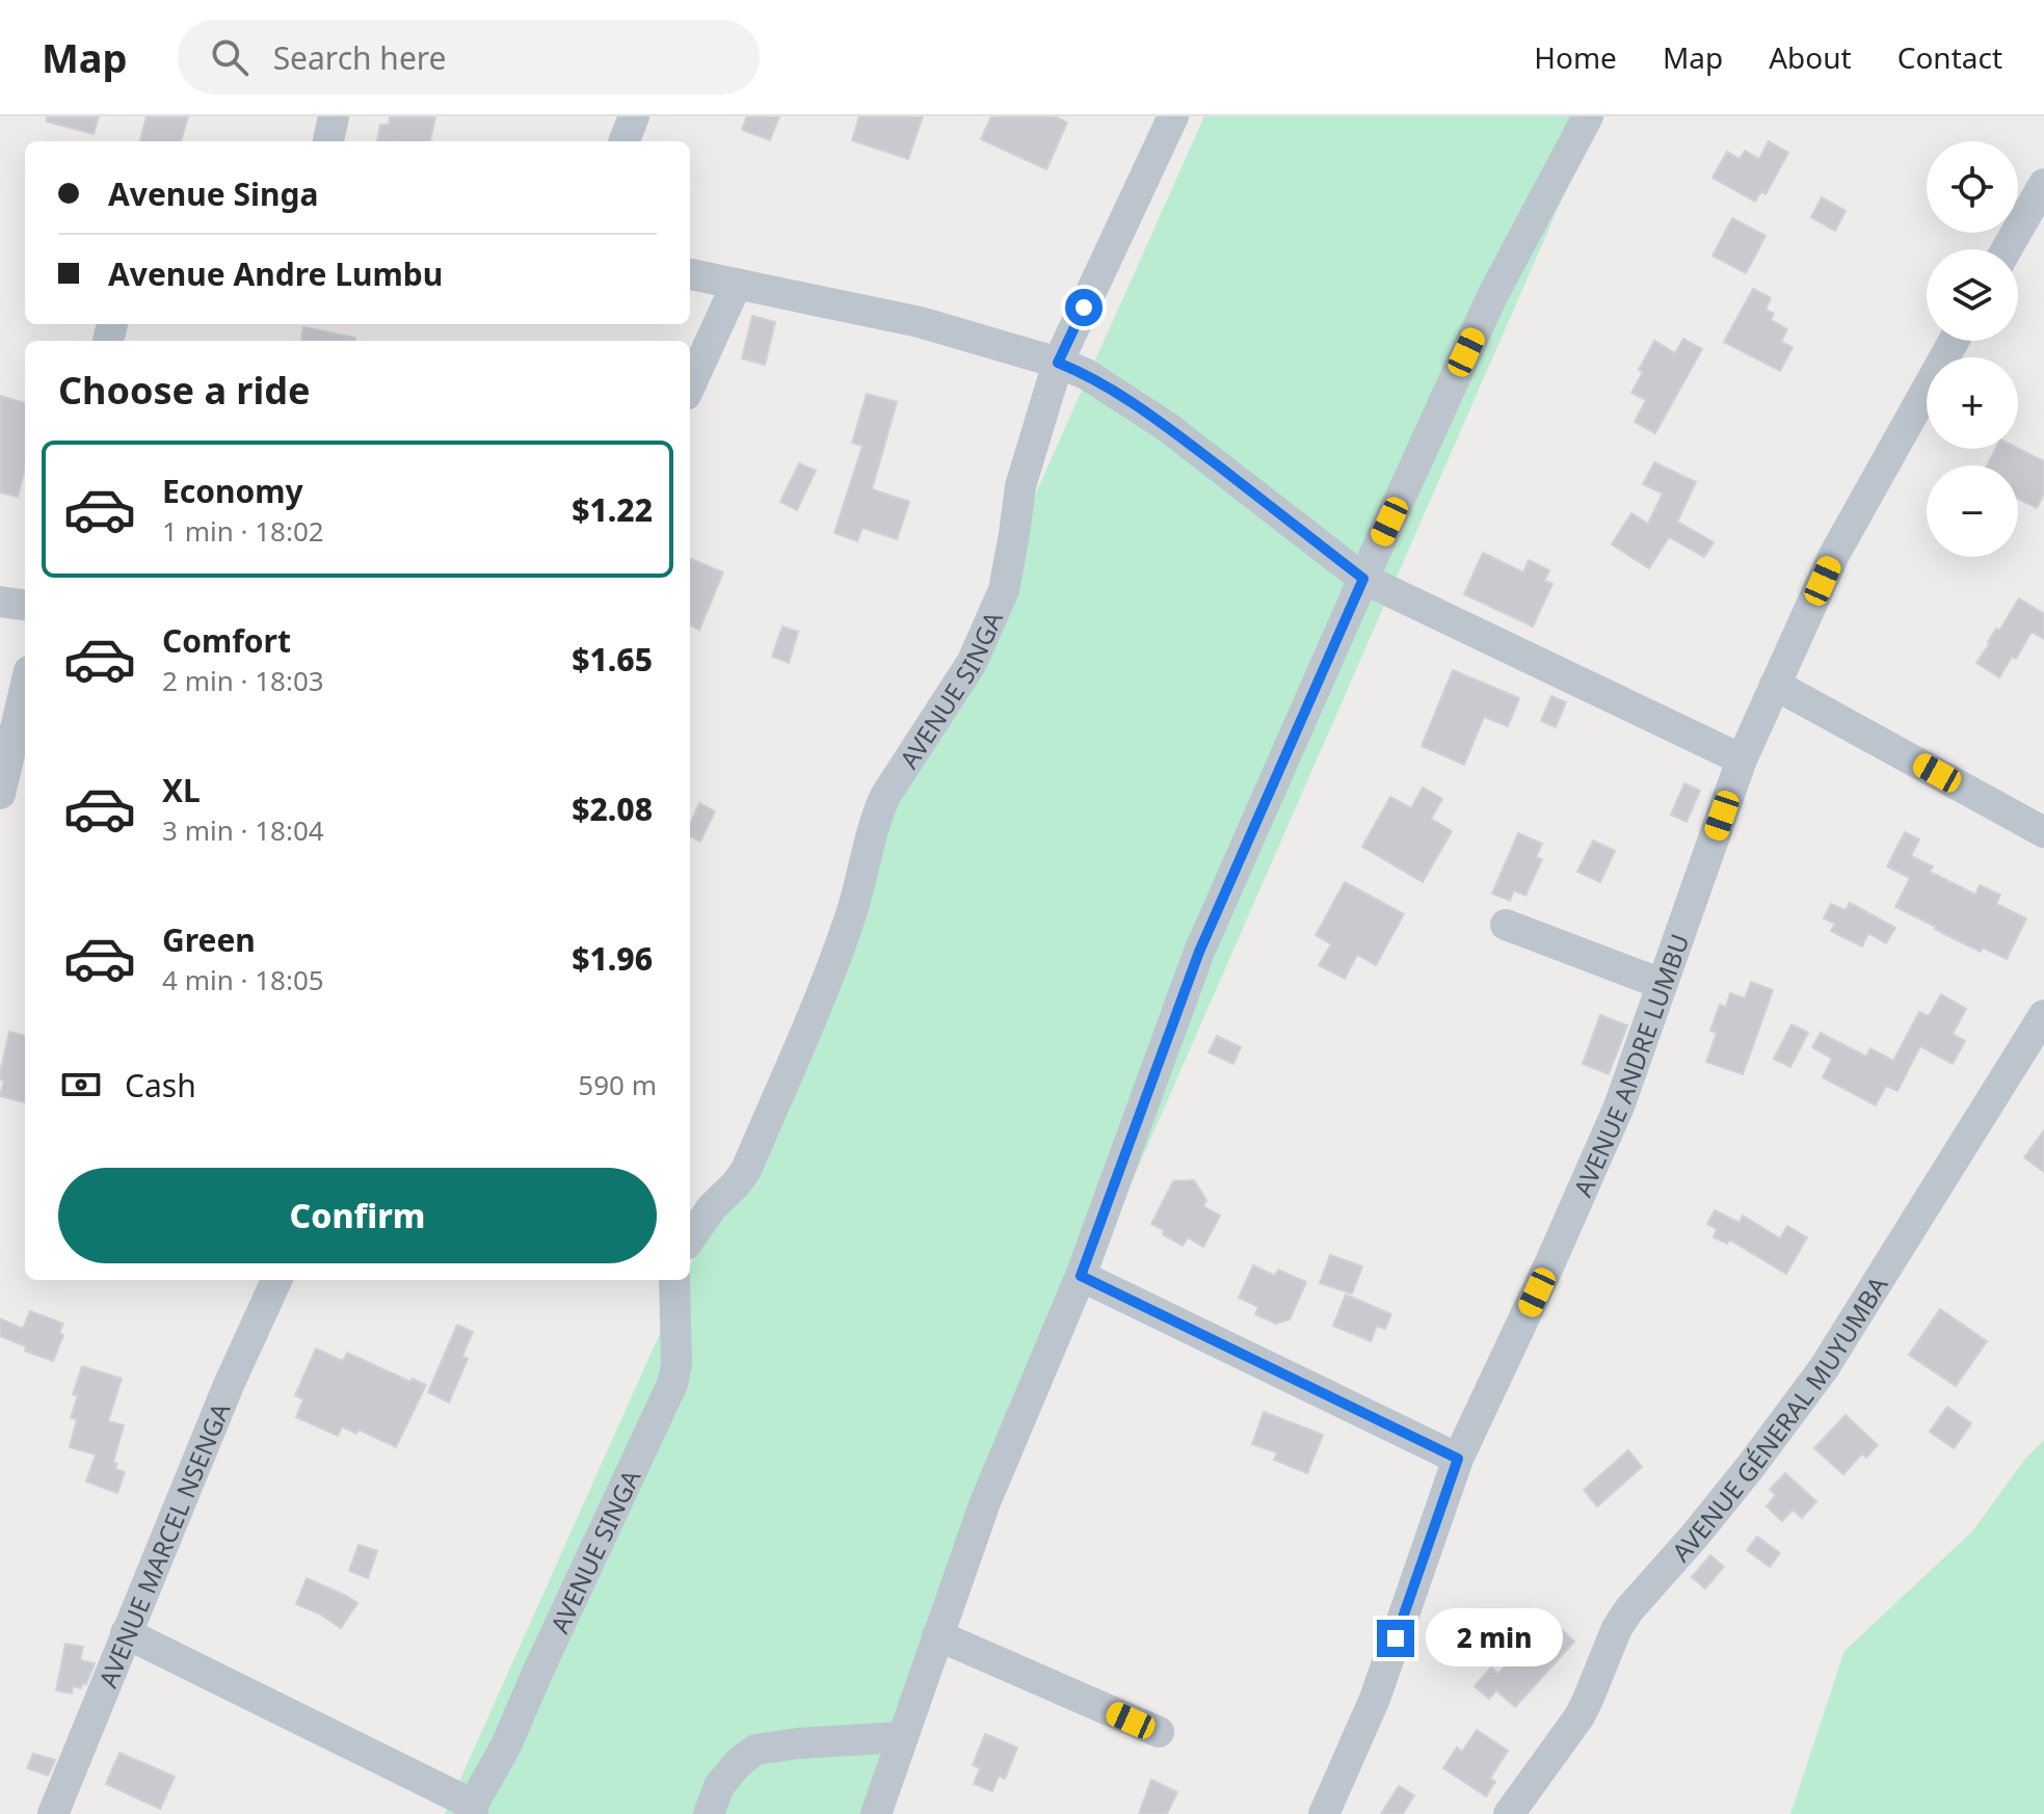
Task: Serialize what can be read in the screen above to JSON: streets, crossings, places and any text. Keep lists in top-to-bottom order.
{
  "streets": {
    "street": [
      "AVENUE SINGA",
      "AVENUE ANDRE LUMBU",
      "AVENUE GÉNERAL MUYUMBA",
      "AVENUE MARCEL NSENGA"
    ]
  },
  "page": {
    "header": "Map",
    "search": "Search here",
    "nav": [
      "Home",
      "Map",
      "About",
      "Contact"
    ],
    "map_buttons": ["+", "−"],
    "banner": ["Avenue Singa", "Avenue Andre Lumbu"],
    "heading": "Choose a ride",
    "list": [
      {
        "name": "Economy",
        "note": "1 min · 18:02",
        "value": "$1.22"
      },
      {
        "name": "Comfort",
        "note": "2 min · 18:03",
        "value": "$1.65"
      },
      {
        "name": "XL",
        "note": "3 min · 18:04",
        "value": "$2.08"
      },
      {
        "name": "Green",
        "note": "4 min · 18:05",
        "value": "$1.96"
      }
    ],
    "pay": ["Cash", "590 m"],
    "buttons": "Confirm",
    "bubble": "2 min"
  }
}
